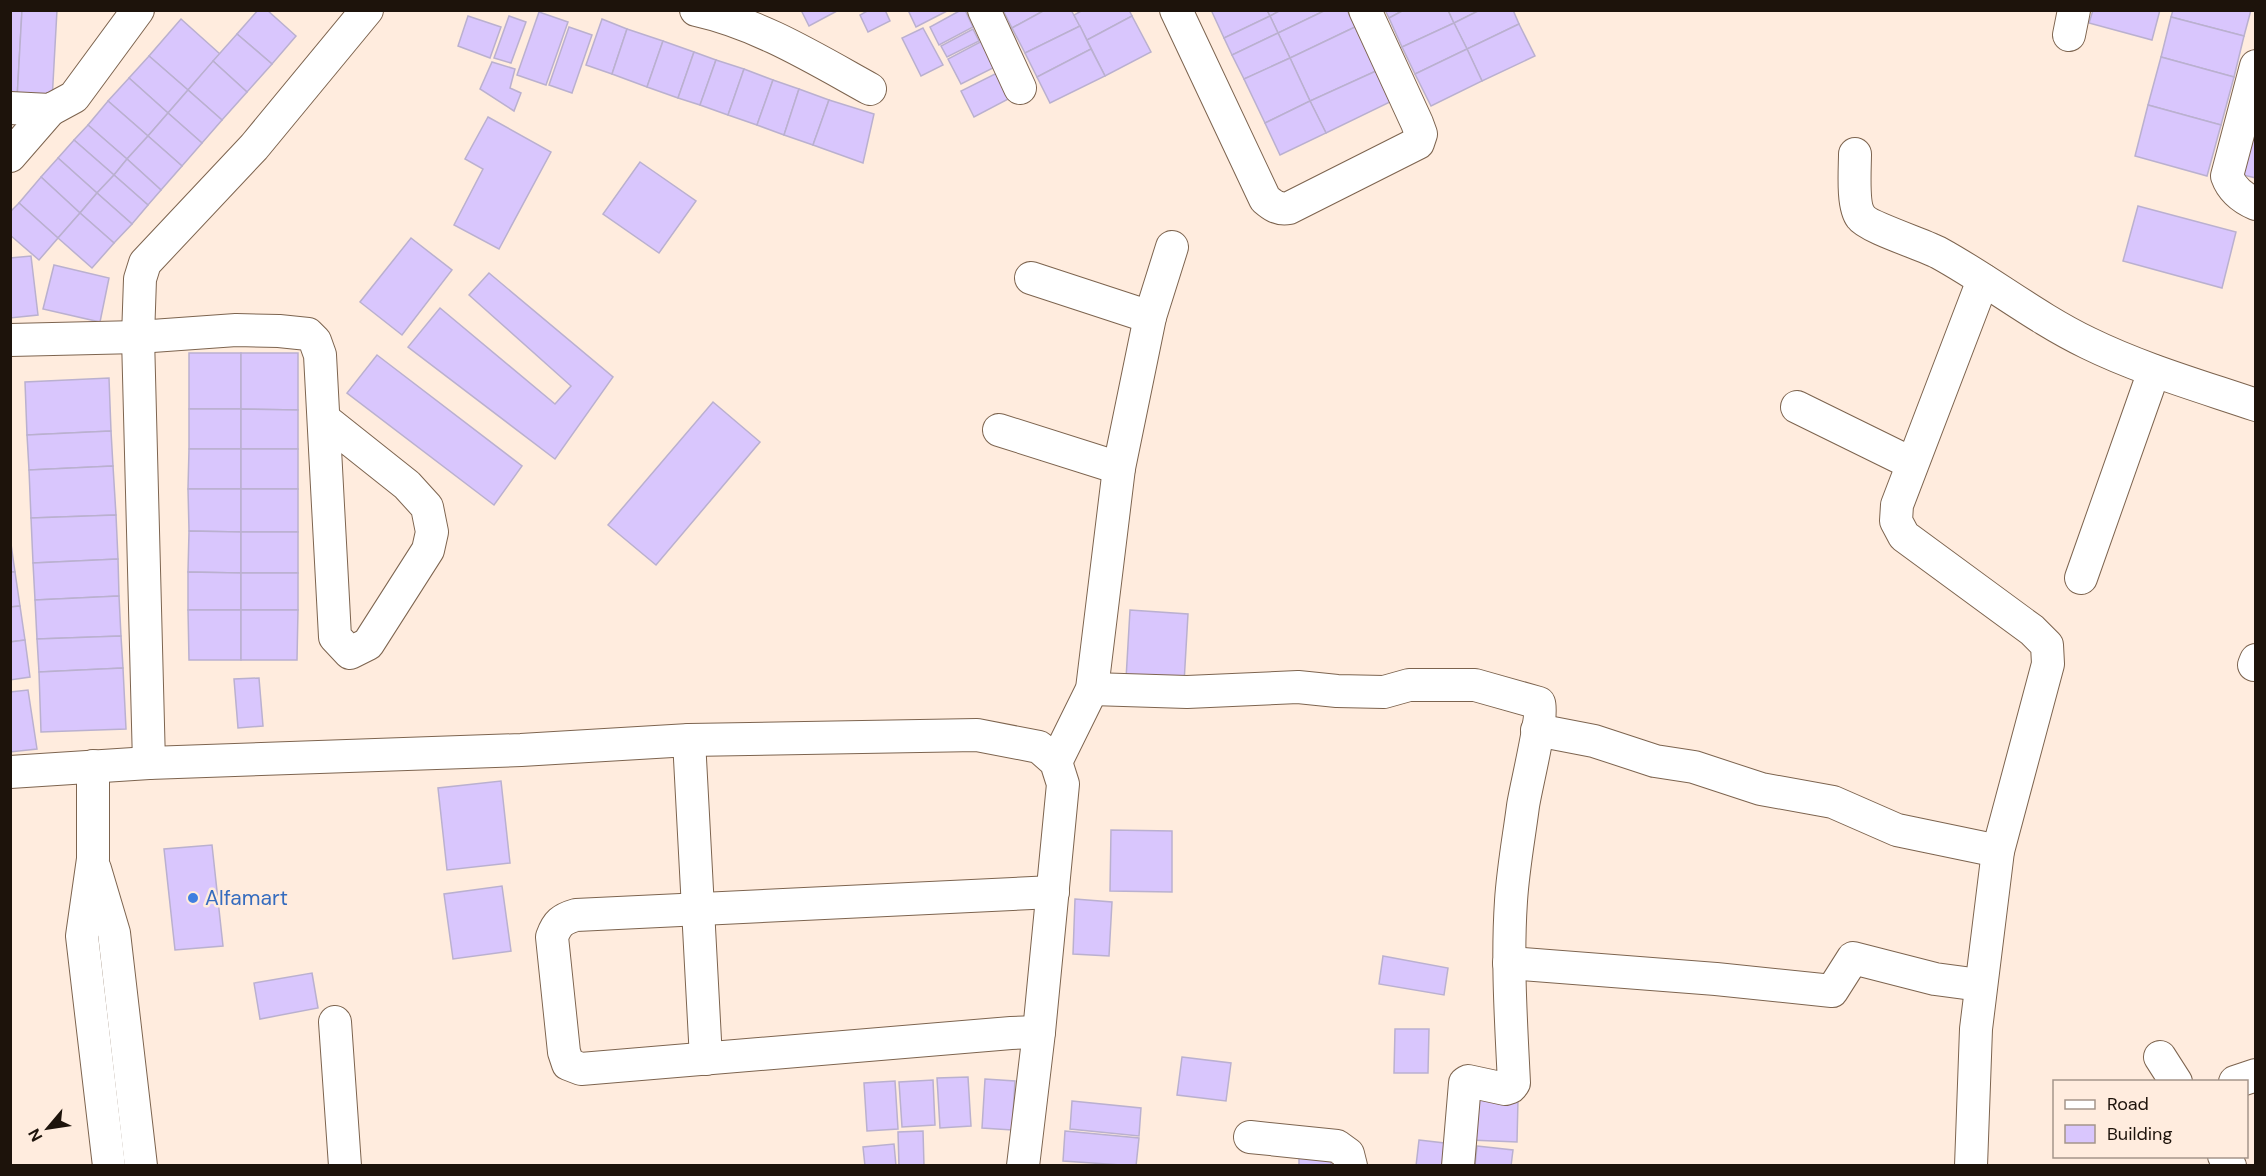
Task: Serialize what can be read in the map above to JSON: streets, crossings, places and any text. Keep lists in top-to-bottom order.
{
  "places": ["Alfamart"],
  "legend": ["Road", "Building"],
  "north": "bottom left"
}
